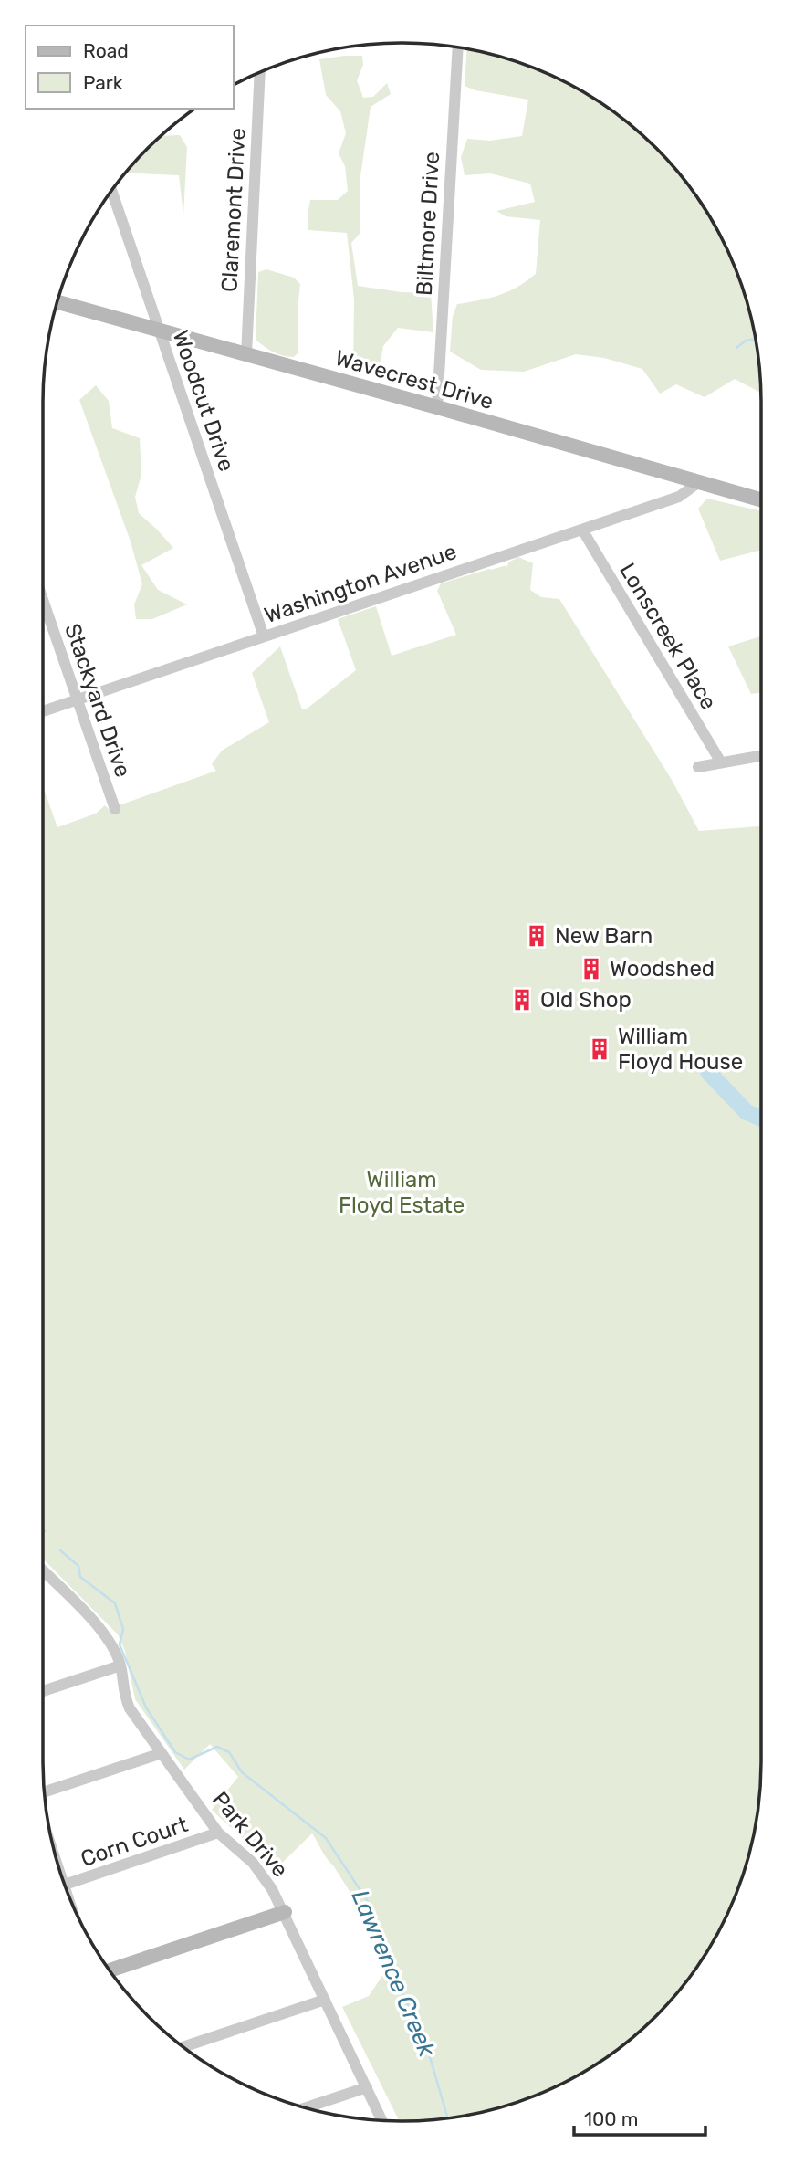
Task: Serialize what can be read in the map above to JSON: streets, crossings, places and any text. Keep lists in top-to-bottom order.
{
  "streets": {
    "street": [
      "Claremont Drive",
      "Biltmore Drive",
      "Wavecrest Drive",
      "Woodcut Drive",
      "Washington Avenue",
      "Lonscreek Place",
      "Stackyard Drive",
      "Park Drive",
      "Corn Court"
    ]
  },
  "crossings": [
    ["Claremont Drive", "Wavecrest Drive"],
    ["Biltmore Drive", "Wavecrest Drive"],
    ["Wavecrest Drive", "Woodcut Drive"],
    ["Wavecrest Drive", "Washington Avenue"],
    ["Woodcut Drive", "Washington Avenue"],
    ["Washington Avenue", "Lonscreek Place"],
    ["Washington Avenue", "Stackyard Drive"],
    ["Park Drive", "Corn Court"]
  ],
  "water": ["Lawrence Creek"],
  "parks": ["William Floyd Estate"],
  "places": {
    "building": [
      "New Barn",
      "Woodshed",
      "Old Shop",
      "William Floyd House"
    ]
  },
  "legend": ["Road", "Park"],
  "scale_bar": "100 m"
}
